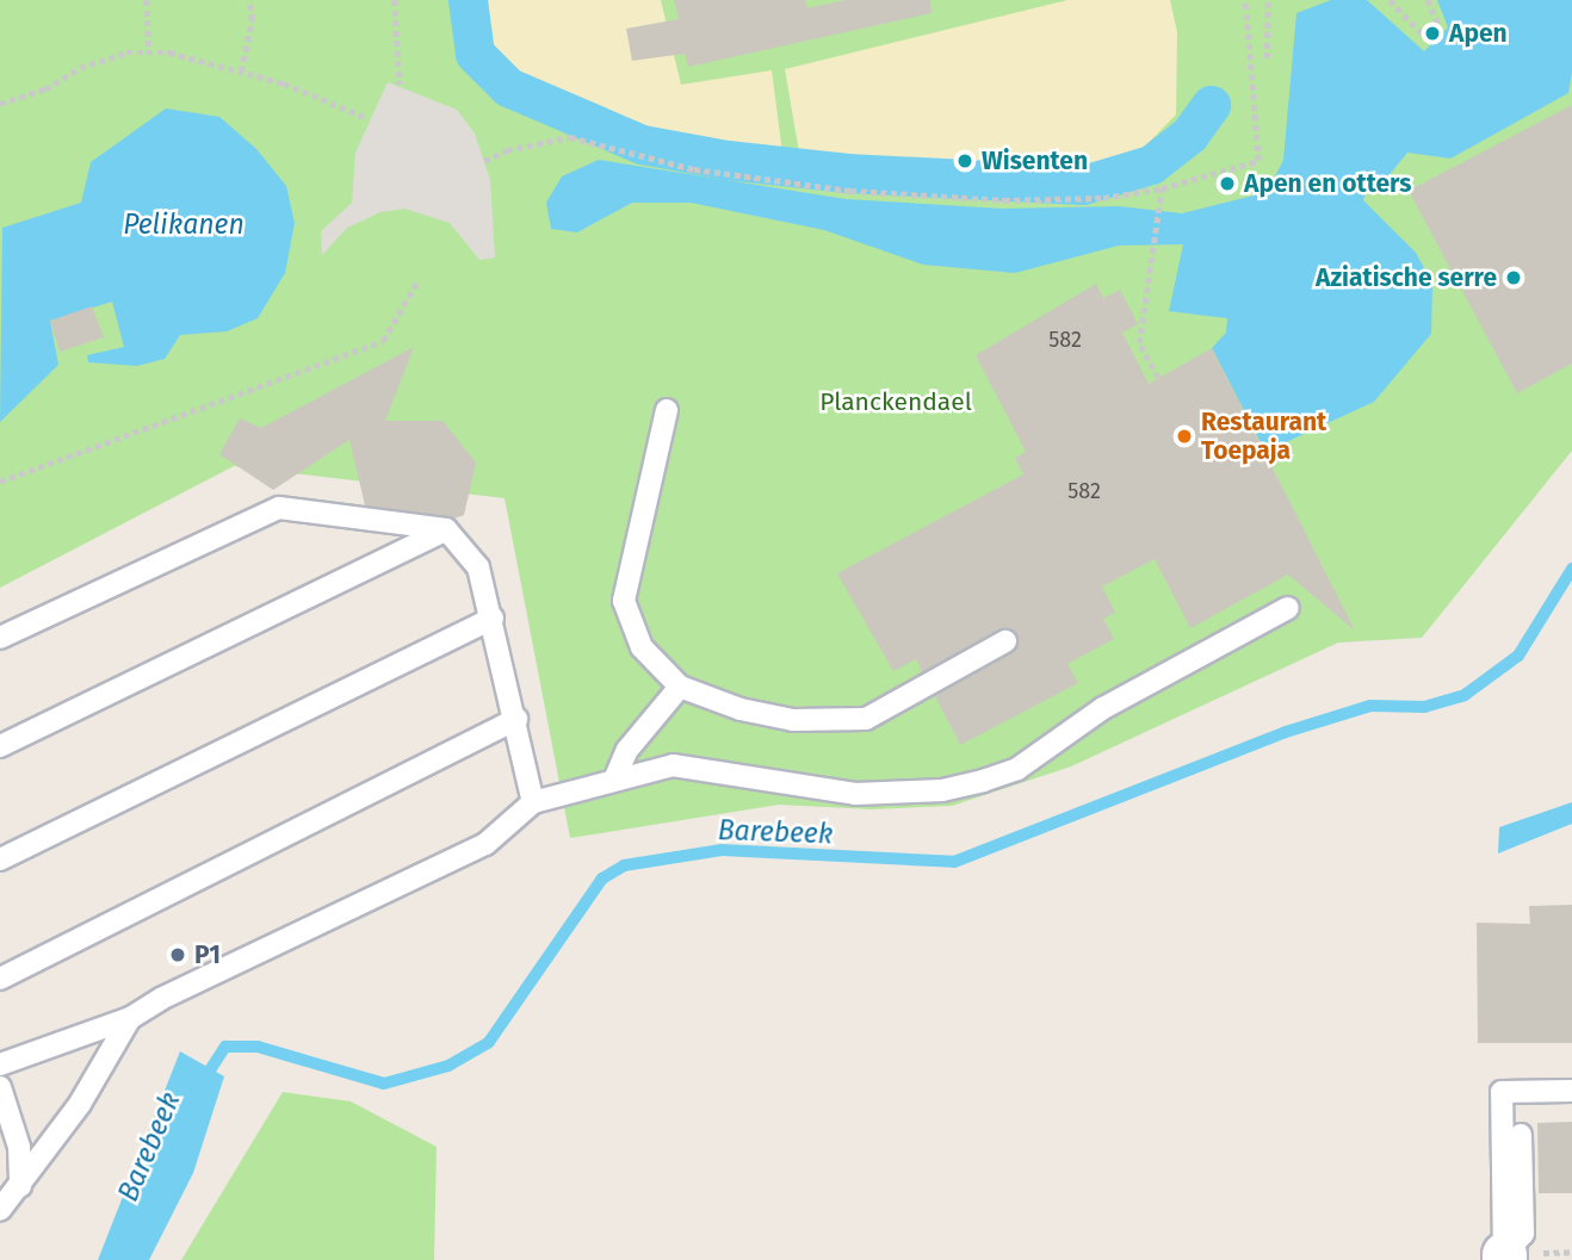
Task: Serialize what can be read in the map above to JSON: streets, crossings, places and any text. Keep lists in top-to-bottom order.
{
  "water": ["Pelikanen", "Barebeek"],
  "parks": ["Planckendael"],
  "places": [
    "Apen",
    "Wisenten",
    "Apen en otters",
    "Aziatische serre",
    "Restaurant Toepaja",
    "P1"
  ],
  "house_numbers": ["582", "582"]
}
